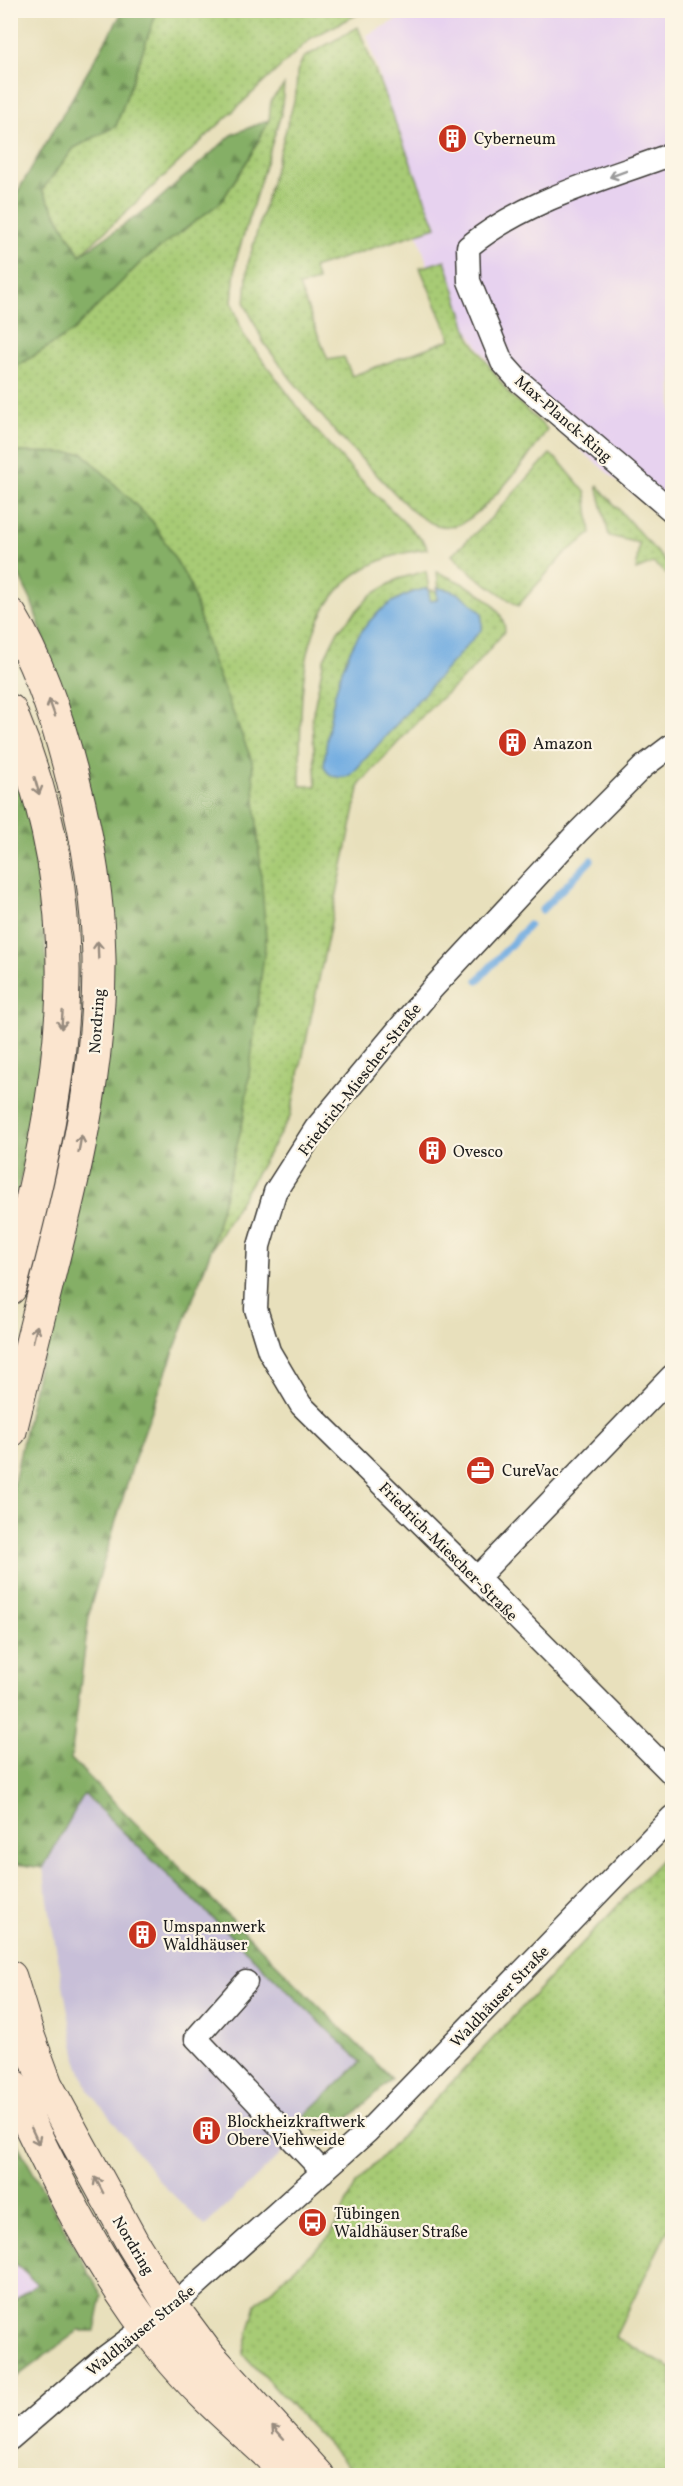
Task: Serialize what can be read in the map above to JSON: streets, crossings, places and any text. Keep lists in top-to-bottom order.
{
  "streets": {
    "street": [
      "Max-Planck-Ring",
      "Nordring",
      "Friedrich-Miescher-Straße",
      "Waldhäuser Straße"
    ]
  },
  "crossings": [
    ["Nordring", "Waldhäuser Straße"]
  ],
  "places": {
    "building": [
      "Cyberneum",
      "Amazon",
      "Ovesco",
      "Umspannwerk Waldhäuser",
      "Blockheizkraftwerk Obere Viehweide"
    ],
    "office": ["CureVac"],
    "bus stop": ["Tübingen Waldhäuser Straße"]
  }
}
